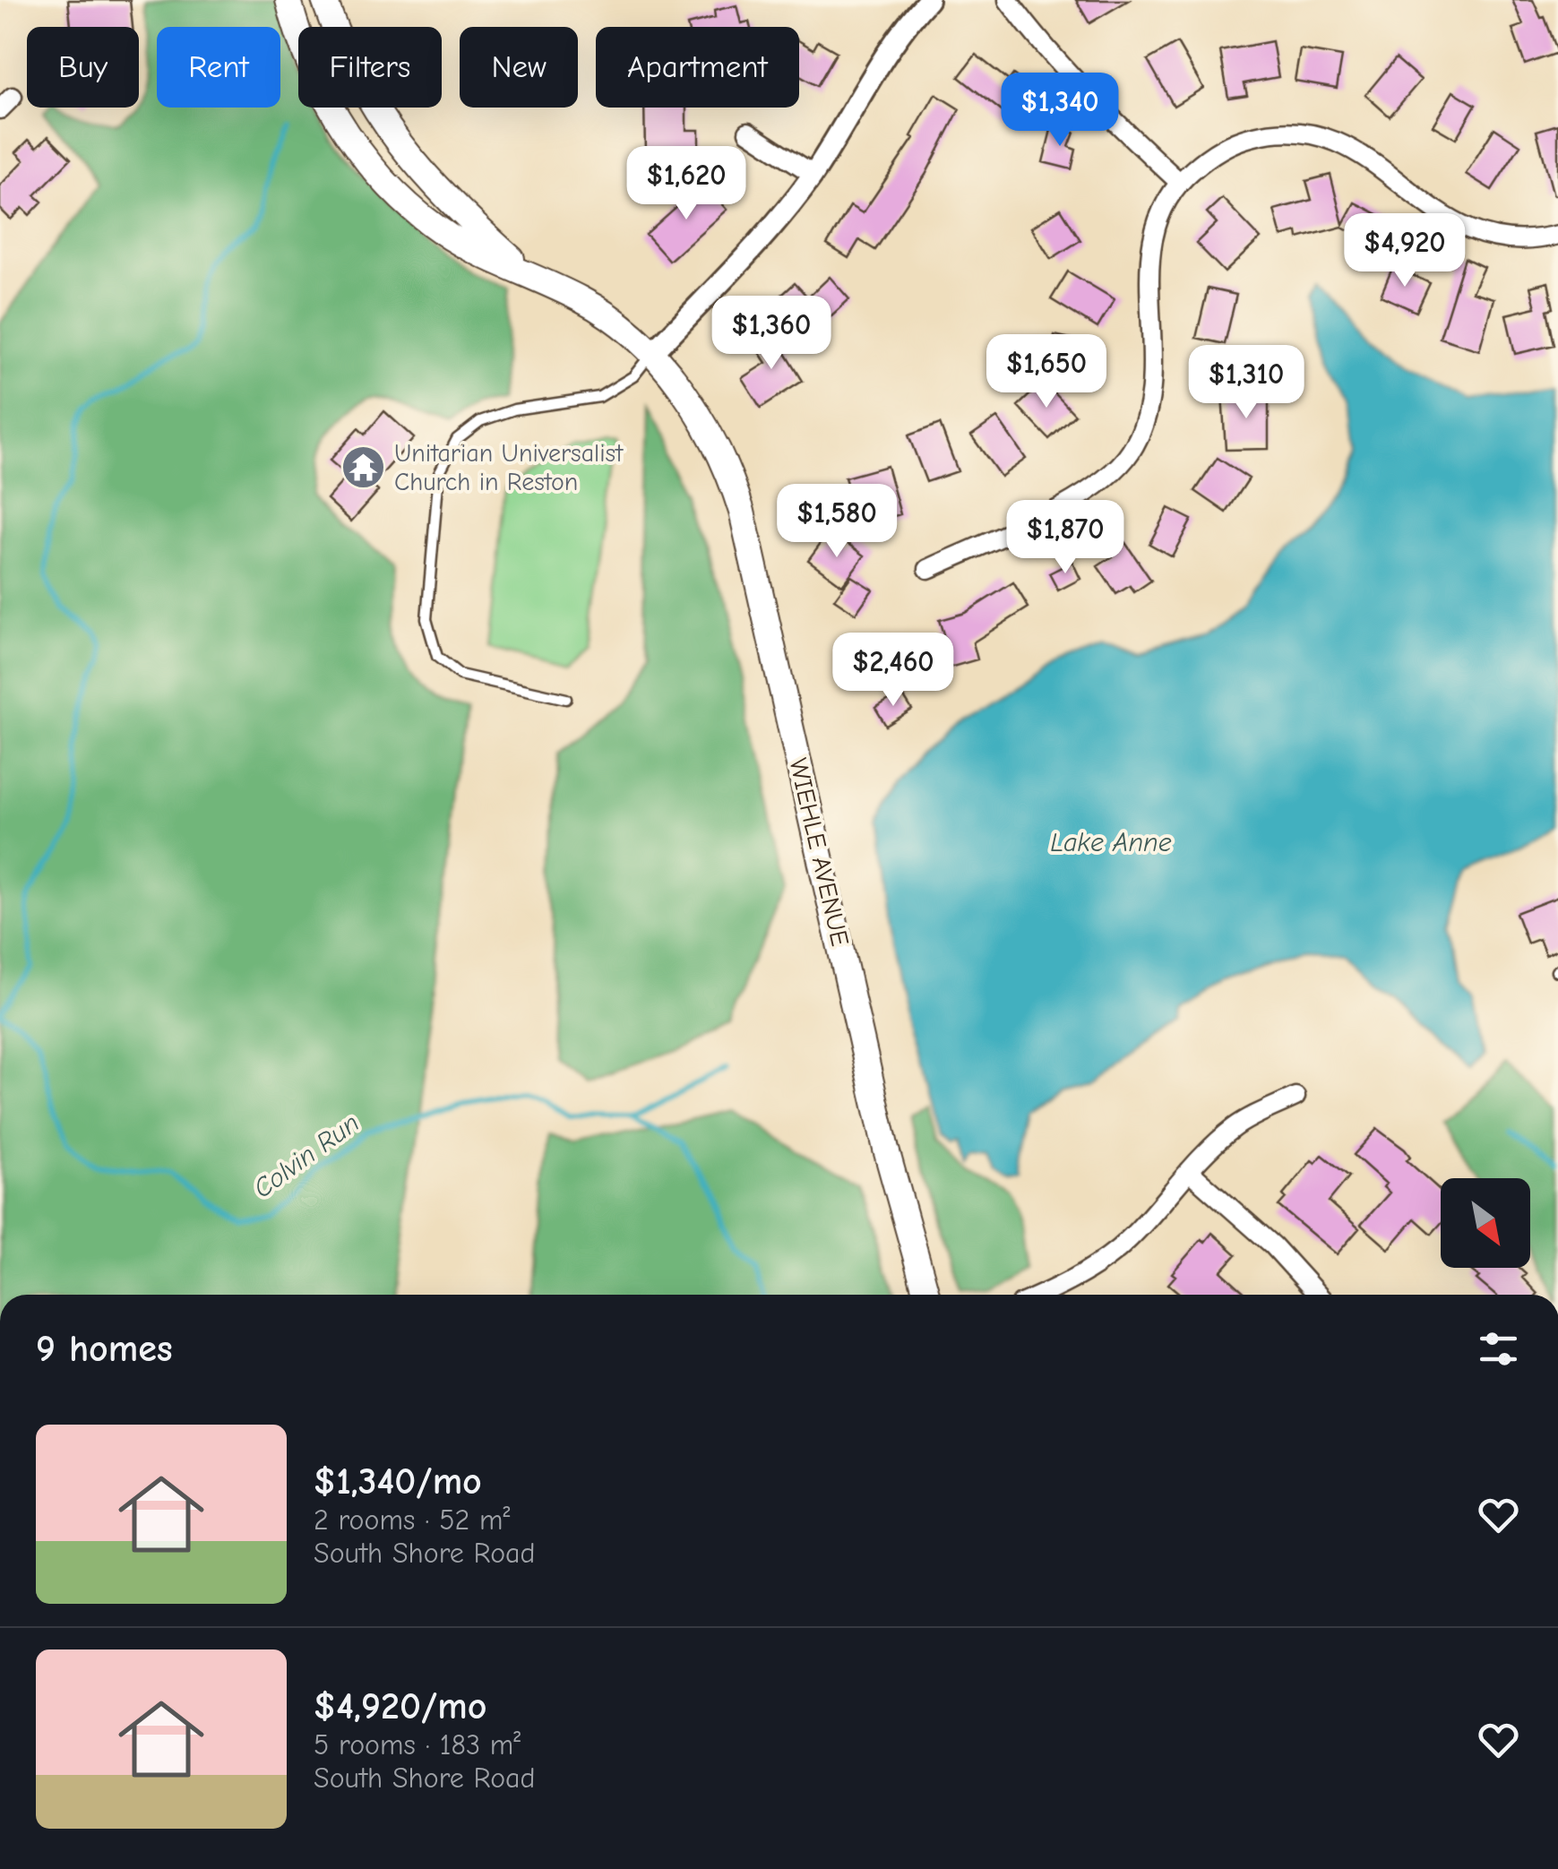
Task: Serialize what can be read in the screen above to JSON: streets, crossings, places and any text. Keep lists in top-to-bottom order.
{
  "streets": {
    "main road": ["WIEHLE AVENUE"]
  },
  "water": ["Lake Anne", "Colvin Run"],
  "places": {
    "temple": ["Unitarian Universalist Church in Reston"]
  },
  "north": "bottom right",
  "page": {
    "chip": [
      "Buy",
      "Rent",
      "Filters",
      "New",
      "Apartment"
    ],
    "price": [
      "$1,340",
      "$1,620",
      "$4,920",
      "$1,360",
      "$1,650",
      "$1,310",
      "$1,580",
      "$1,870",
      "$2,460"
    ],
    "heading": "9 homes",
    "list": [
      {
        "name": "$1,340/mo",
        "note": "2 rooms · 52 m² · South Shore Road"
      },
      {
        "name": "$4,920/mo",
        "note": "5 rooms · 183 m² · South Shore Road"
      }
    ]
  }
}
